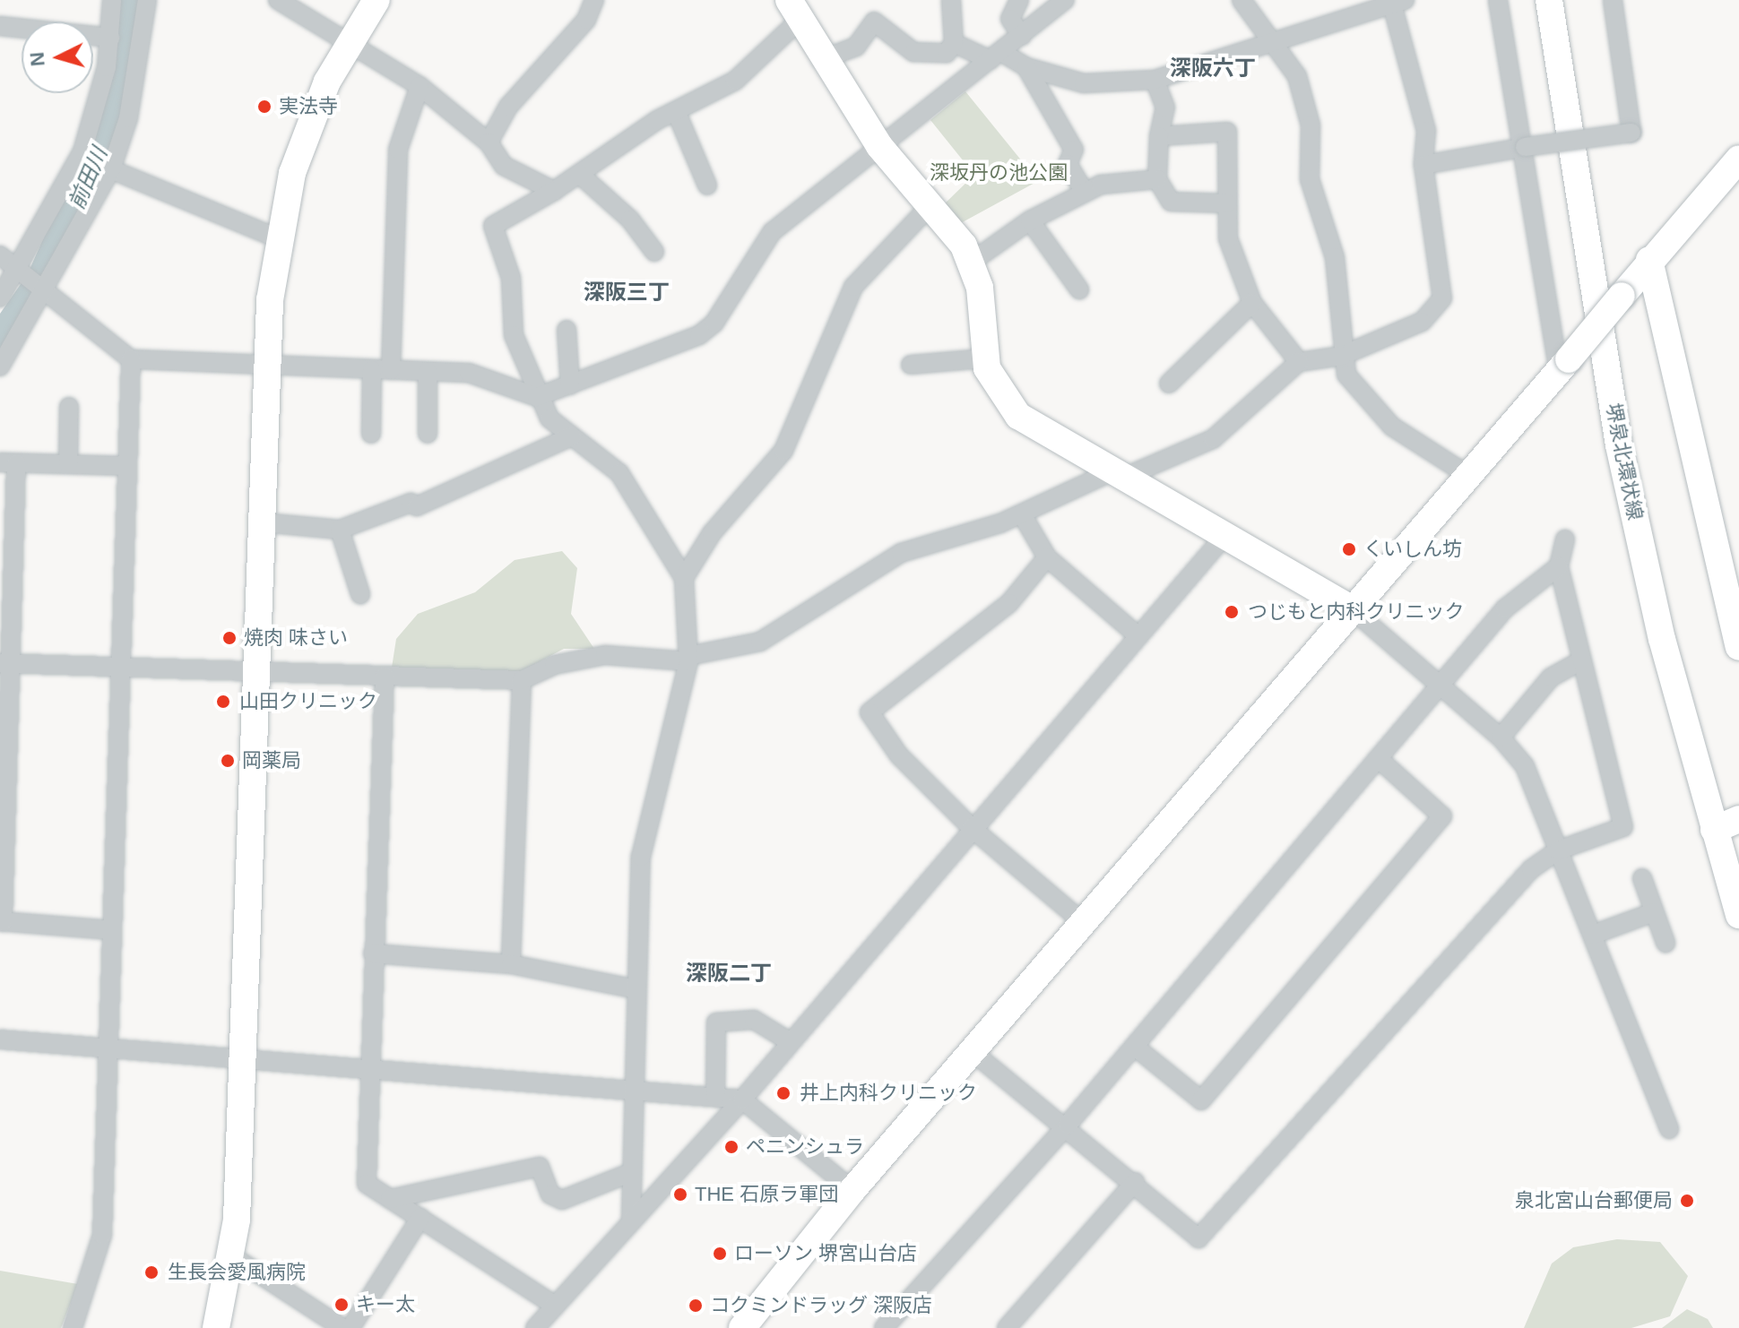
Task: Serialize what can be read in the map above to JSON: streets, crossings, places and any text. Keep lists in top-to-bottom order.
{
  "streets": {
    "street": ["堺泉北環状線"]
  },
  "districts": ["深阪六丁", "深阪三丁", "深阪二丁"],
  "water": ["前田川"],
  "parks": ["深坂丹の池公園"],
  "places": [
    "実法寺",
    "くいしん坊",
    "つじもと内科クリニック",
    "焼肉 味さい",
    "山田クリニック",
    "岡薬局",
    "井上内科クリニック",
    "ペニンシュラ",
    "THE 石原ラ軍団",
    "泉北宮山台郵便局",
    "ローソン 堺宮山台店",
    "生長会愛風病院",
    "キー太",
    "コクミンドラッグ 深阪店"
  ],
  "north": "left"
}
